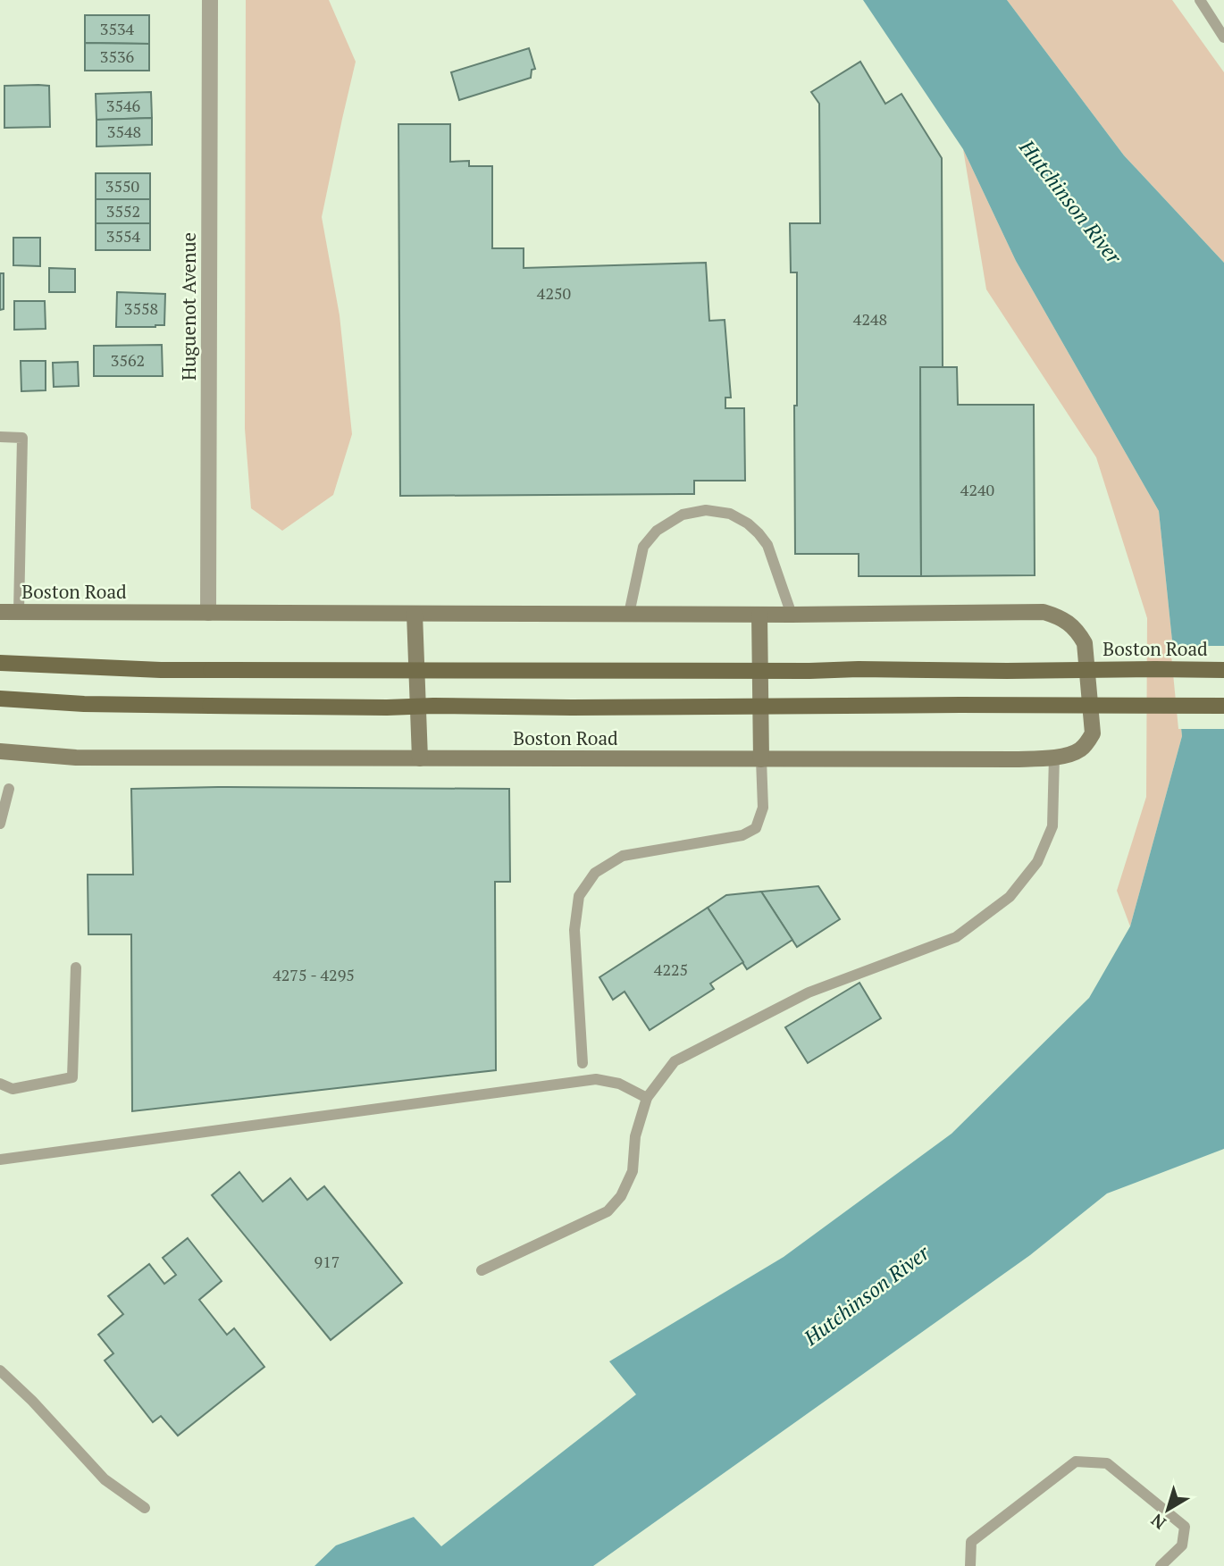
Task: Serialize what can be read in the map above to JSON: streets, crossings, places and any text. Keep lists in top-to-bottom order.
{
  "streets": {
    "main road": ["Boston Road"],
    "street": ["Huguenot Avenue"]
  },
  "crossings": [
    ["Huguenot Avenue", "Boston Road"]
  ],
  "water": ["Hutchinson River"],
  "house_numbers": [
    "3534",
    "3536",
    "3546",
    "3548",
    "3550",
    "3552",
    "3554",
    "4250",
    "3558",
    "4248",
    "3562",
    "4240",
    "4225",
    "4275 - 4295",
    "917"
  ],
  "north": "bottom left"
}
